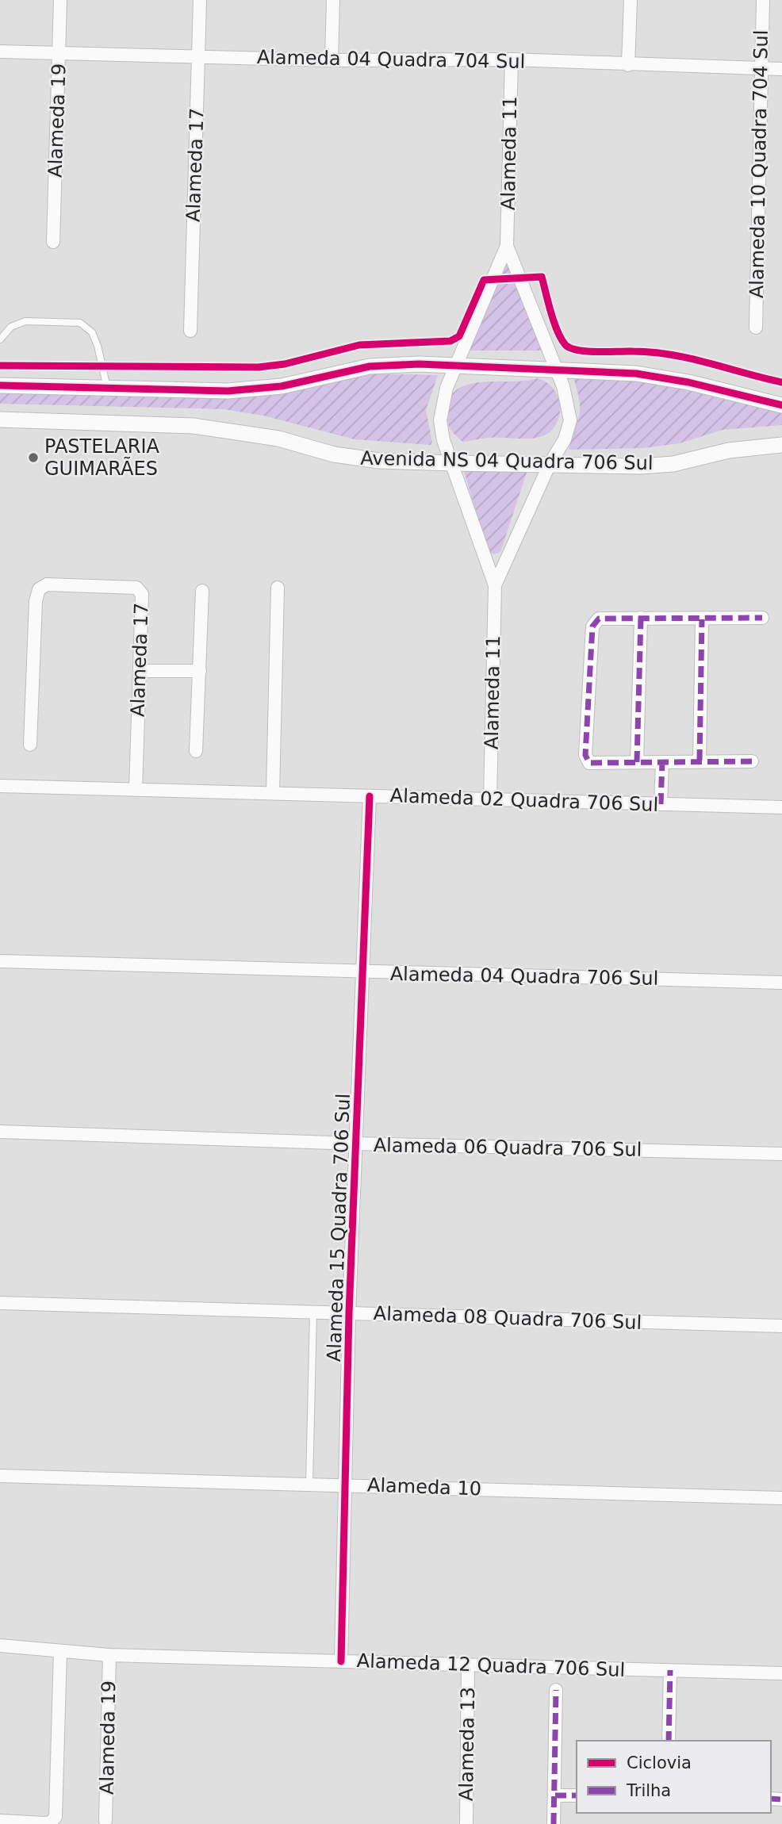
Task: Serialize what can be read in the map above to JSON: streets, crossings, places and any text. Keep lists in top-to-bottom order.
{
  "streets": {
    "street": [
      "Alameda 04 Quadra 704 Sul",
      "Alameda 19",
      "Alameda 11",
      "Alameda 10 Quadra 704 Sul",
      "Alameda 17",
      "Avenida NS 04 Quadra 706 Sul",
      "Alameda 02 Quadra 706 Sul",
      "Alameda 04 Quadra 706 Sul",
      "Alameda 06 Quadra 706 Sul",
      "Alameda 15 Quadra 706 Sul",
      "Alameda 08 Quadra 706 Sul",
      "Alameda 10",
      "Alameda 12 Quadra 706 Sul",
      "Alameda 13"
    ]
  },
  "crossings": [
    ["Alameda 04 Quadra 704 Sul", "Alameda 19"],
    ["Alameda 04 Quadra 704 Sul", "Alameda 11"],
    ["Alameda 04 Quadra 704 Sul", "Alameda 10 Quadra 704 Sul"],
    ["Alameda 04 Quadra 704 Sul", "Alameda 17"],
    ["Alameda 19", "Alameda 12 Quadra 706 Sul"],
    ["Alameda 11", "Avenida NS 04 Quadra 706 Sul"],
    ["Alameda 11", "Alameda 02 Quadra 706 Sul"],
    ["Alameda 17", "Alameda 02 Quadra 706 Sul"],
    ["Alameda 02 Quadra 706 Sul", "Alameda 15 Quadra 706 Sul"],
    ["Alameda 04 Quadra 706 Sul", "Alameda 15 Quadra 706 Sul"],
    ["Alameda 06 Quadra 706 Sul", "Alameda 15 Quadra 706 Sul"],
    ["Alameda 15 Quadra 706 Sul", "Alameda 08 Quadra 706 Sul"],
    ["Alameda 15 Quadra 706 Sul", "Alameda 10"],
    ["Alameda 15 Quadra 706 Sul", "Alameda 12 Quadra 706 Sul"],
    ["Alameda 12 Quadra 706 Sul", "Alameda 13"]
  ],
  "places": ["PASTELARIA GUIMARÃES"],
  "legend": ["Ciclovia", "Trilha"]
}
